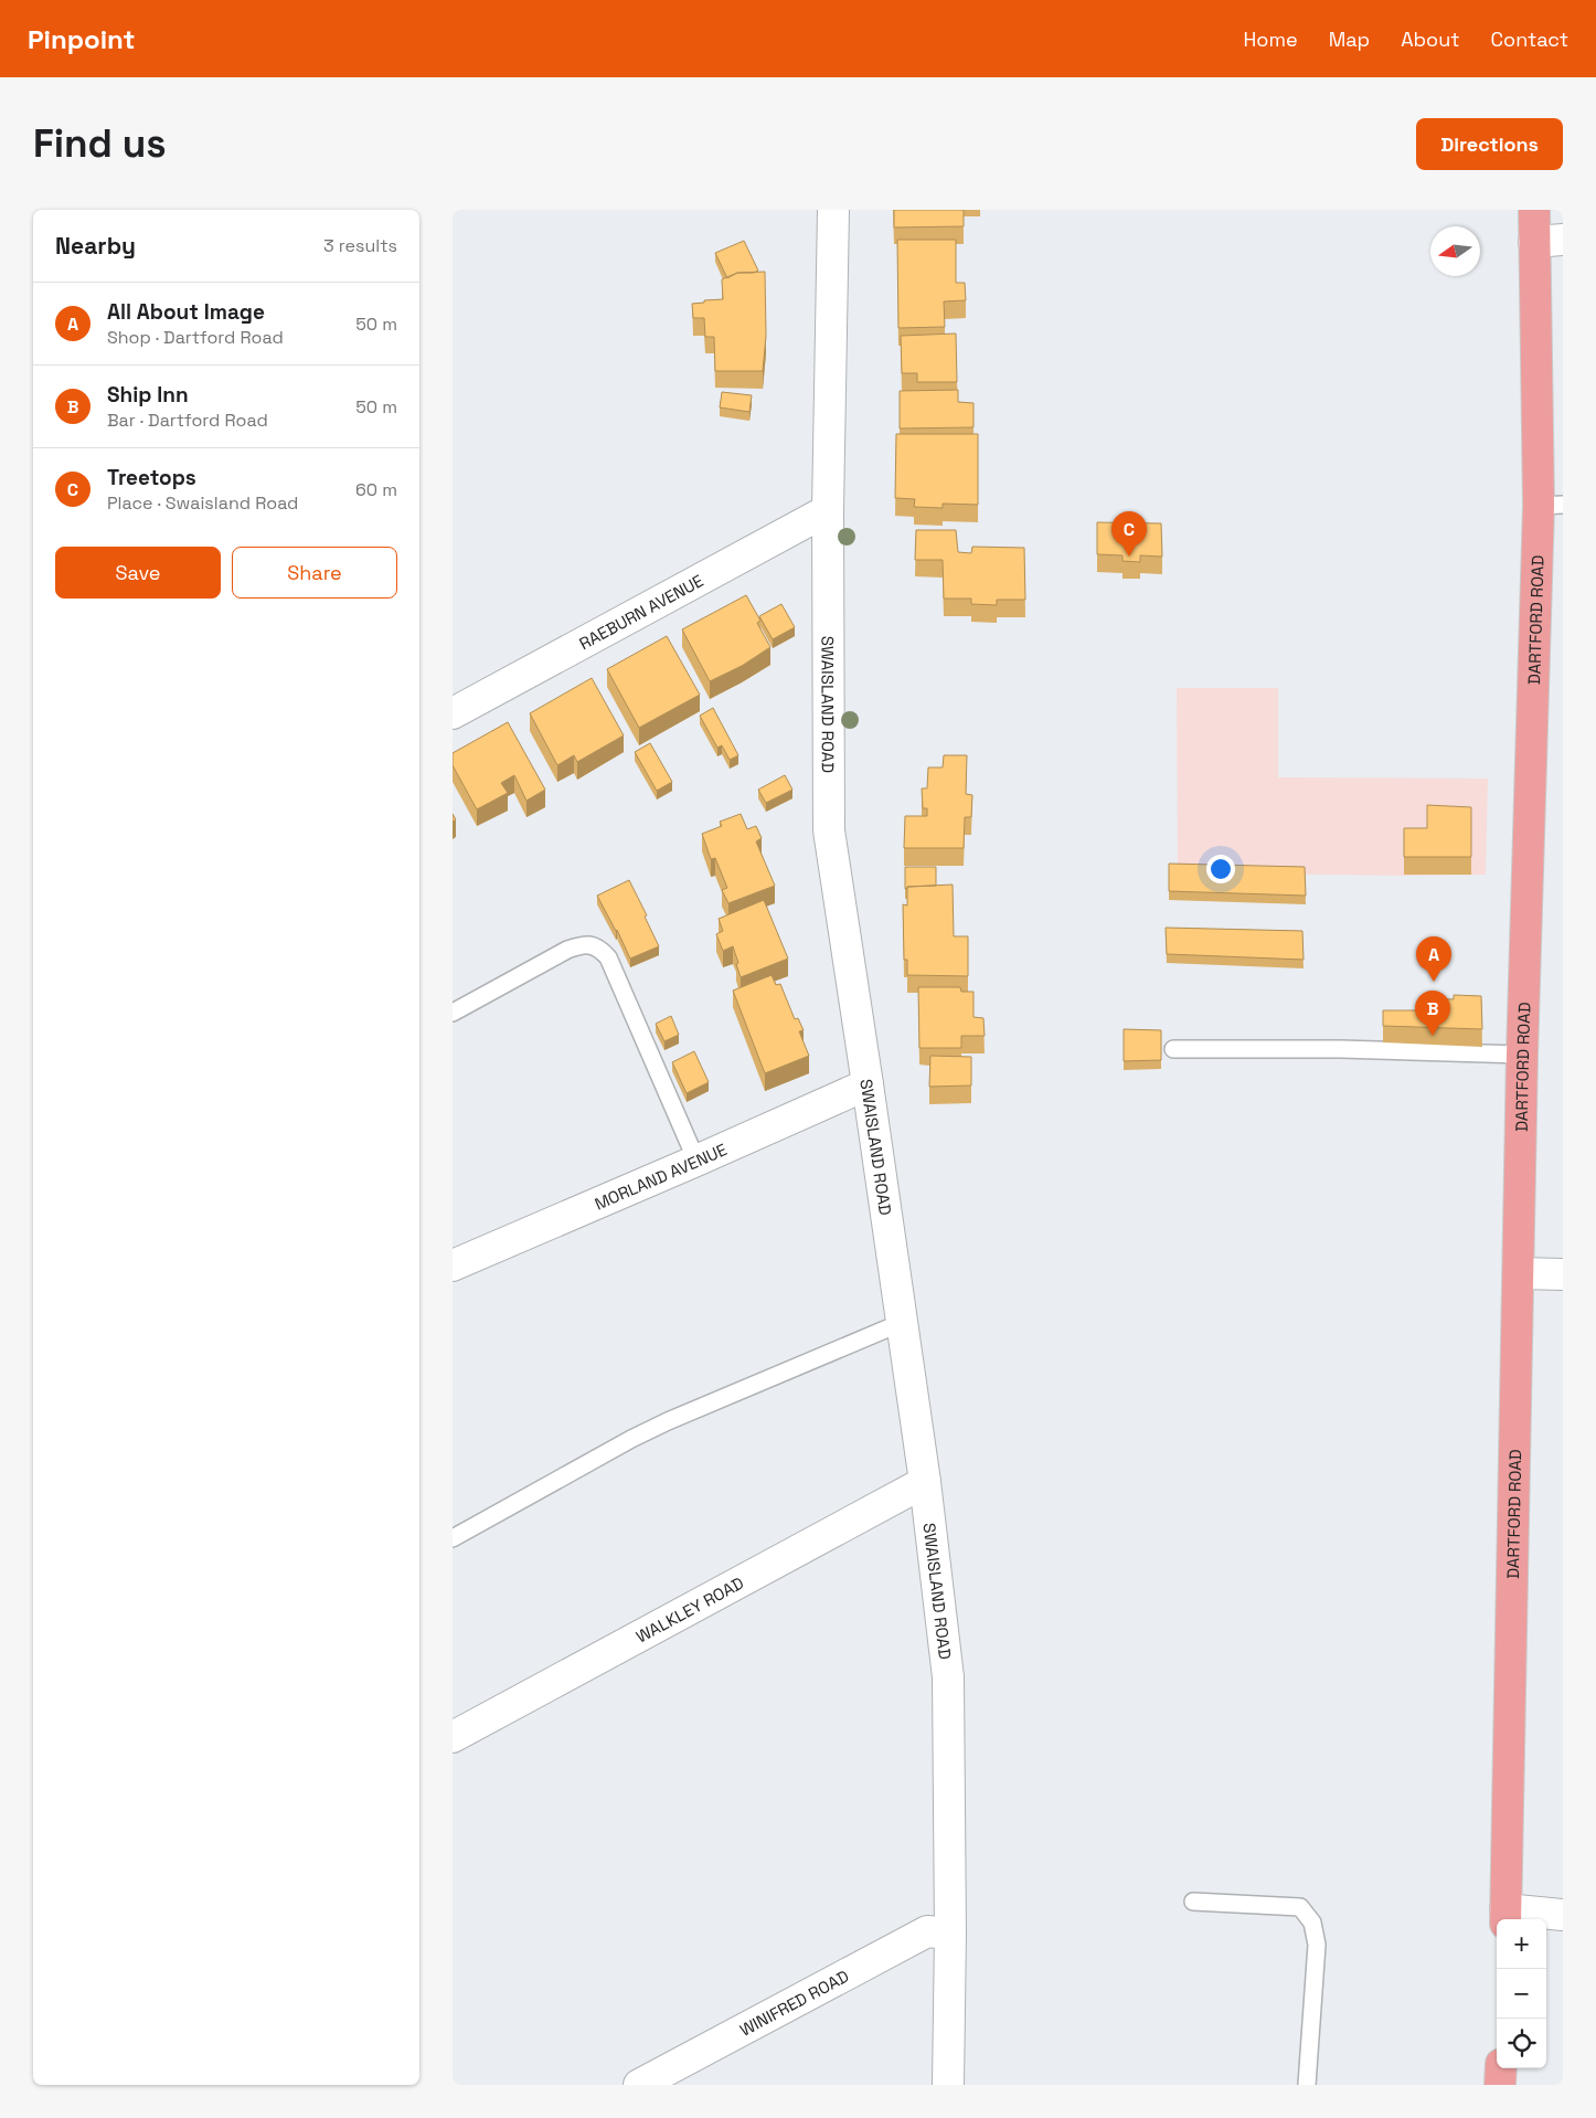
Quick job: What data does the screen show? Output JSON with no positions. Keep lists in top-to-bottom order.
{
  "streets": {
    "main road": ["DARTFORD ROAD"],
    "street": [
      "RAEBURN AVENUE",
      "SWAISLAND ROAD",
      "MORLAND AVENUE",
      "WALKLEY ROAD",
      "WINIFRED ROAD"
    ]
  },
  "crossings": [
    ["RAEBURN AVENUE", "SWAISLAND ROAD"],
    ["SWAISLAND ROAD", "MORLAND AVENUE"],
    ["SWAISLAND ROAD", "WALKLEY ROAD"],
    ["SWAISLAND ROAD", "WINIFRED ROAD"]
  ],
  "north": "left",
  "page": {
    "header": "Pinpoint",
    "nav": [
      "Home",
      "Map",
      "About",
      "Contact"
    ],
    "buttons": [
      "Directions",
      ["Save", "Share"]
    ],
    "title": "Find us",
    "heading": ["Nearby", "3 results"],
    "list": [
      {
        "mark": "A",
        "name": "All About Image",
        "note": "Shop · Dartford Road",
        "value": "50 m"
      },
      {
        "mark": "B",
        "name": "Ship Inn",
        "note": "Bar · Dartford Road",
        "value": "50 m"
      },
      {
        "mark": "C",
        "name": "Treetops",
        "note": "Place · Swaisland Road",
        "value": "60 m"
      }
    ],
    "pins": ["C", "A", "B"],
    "map_buttons": ["+", "−"]
  }
}
